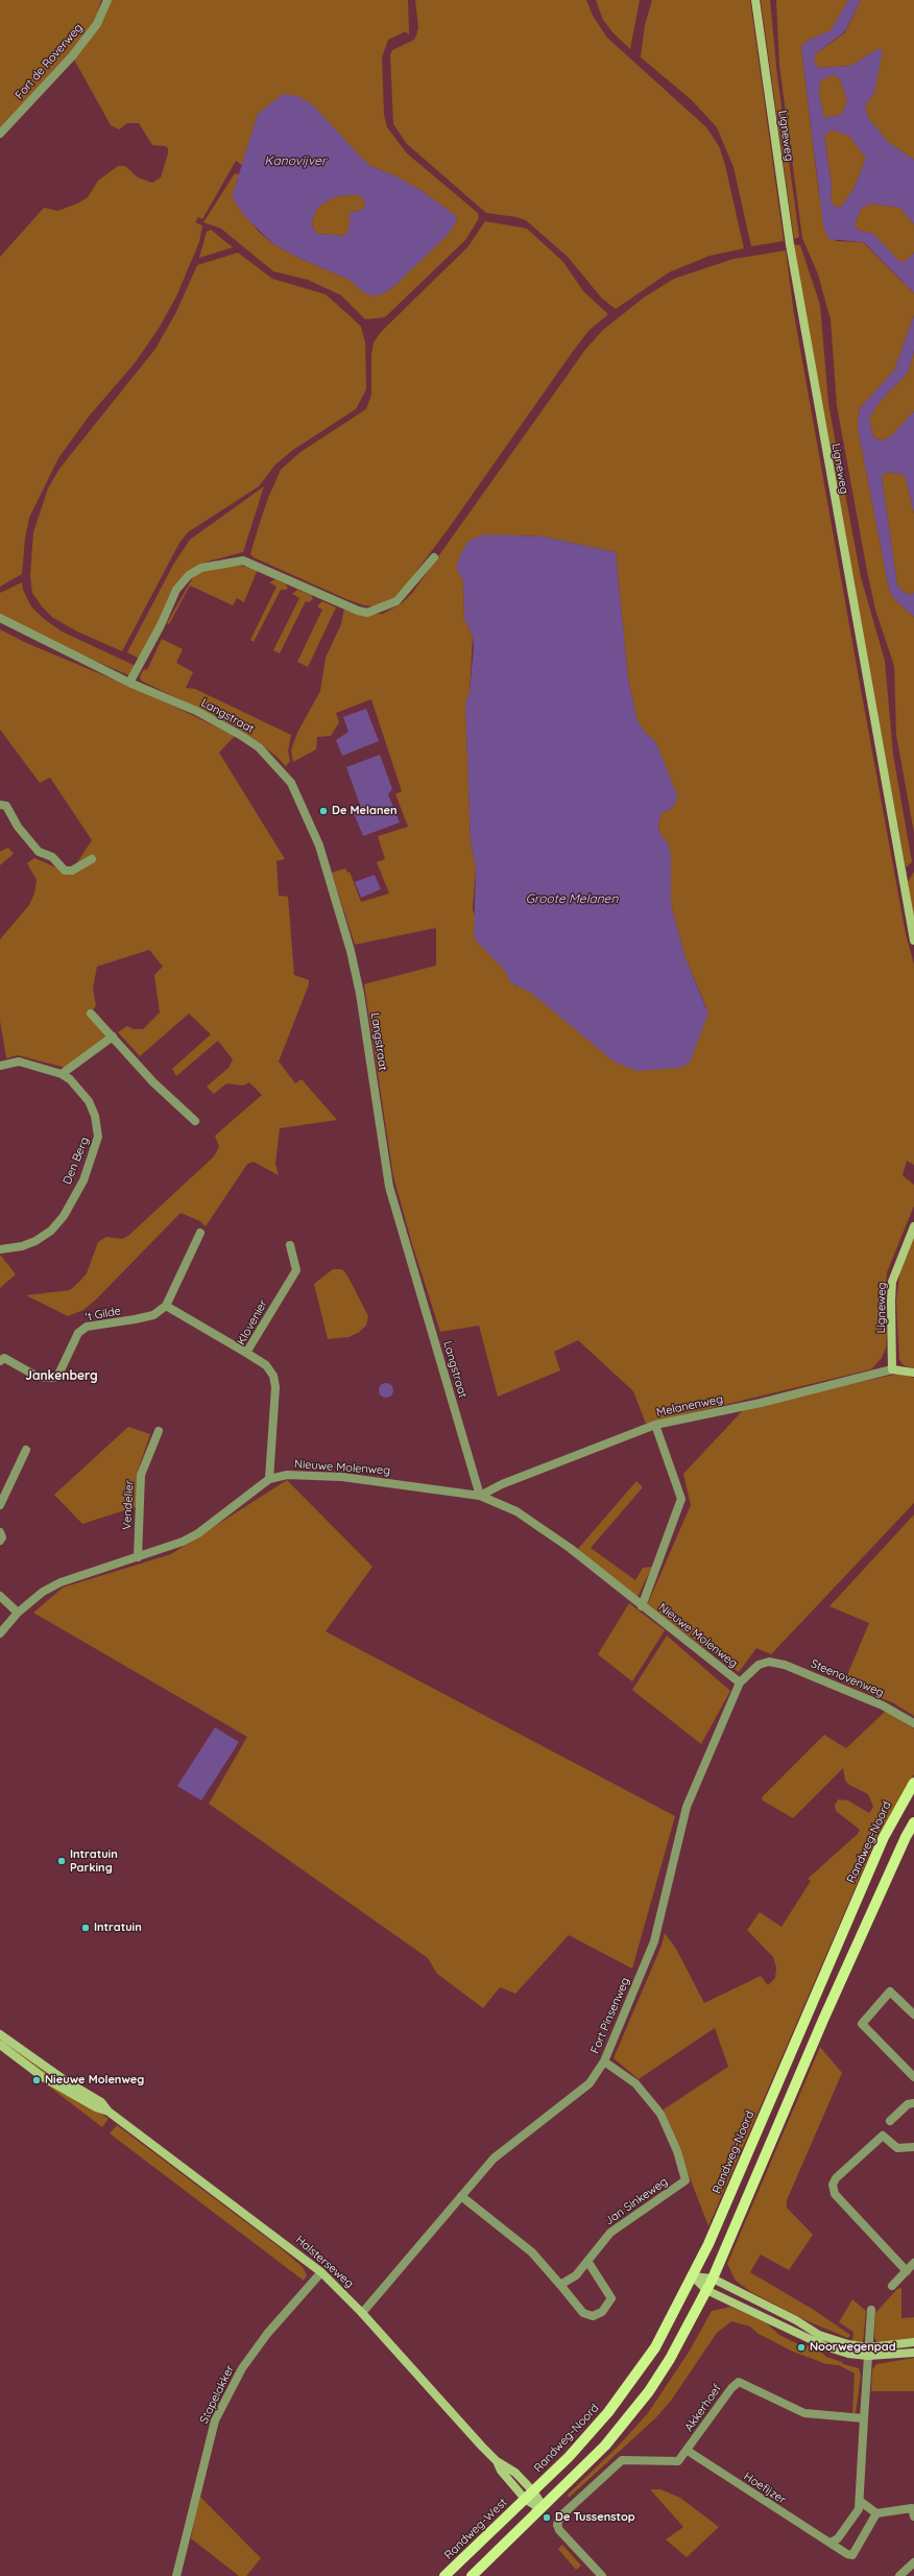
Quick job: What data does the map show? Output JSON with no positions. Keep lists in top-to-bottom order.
{
  "streets": {
    "main road": ["Randweg-Noord", "Randweg-West"],
    "street": [
      "Fort de Roverweg",
      "Ligneweg",
      "Langstraat",
      "Den Berg",
      "'t Gilde",
      "Klovenier",
      "Melanenweg",
      "Nieuwe Molenweg",
      "Vendelier",
      "Steenovenweg",
      "Fort Pinsenweg",
      "Jan Sinkeweg",
      "Halsterseweg",
      "Stapelakker",
      "Akkerhoef",
      "Hoefijzer"
    ]
  },
  "crossings": [
    ["Ligneweg", "Melanenweg"],
    ["Langstraat", "Melanenweg"],
    ["Langstraat", "Nieuwe Molenweg"],
    ["Klovenier", "Nieuwe Molenweg"],
    ["Melanenweg", "Nieuwe Molenweg"],
    ["Nieuwe Molenweg", "Vendelier"],
    ["Nieuwe Molenweg", "Fort Pinsenweg"],
    ["Steenovenweg", "Fort Pinsenweg"],
    ["Randweg-Noord", "Halsterseweg"],
    ["Randweg-Noord", "Randweg-West"],
    ["Fort Pinsenweg", "Jan Sinkeweg"],
    ["Fort Pinsenweg", "Halsterseweg"],
    ["Halsterseweg", "Stapelakker"],
    ["Halsterseweg", "Randweg-West"],
    ["Akkerhoef", "Hoefijzer"]
  ],
  "districts": ["Jankenberg"],
  "water": ["Kanovijver", "Groote Melanen"],
  "places": [
    "De Melanen",
    "Intratuin Parking",
    "Intratuin",
    "Nieuwe Molenweg",
    "Noorwegenpad",
    "De Tussenstop"
  ]
}
